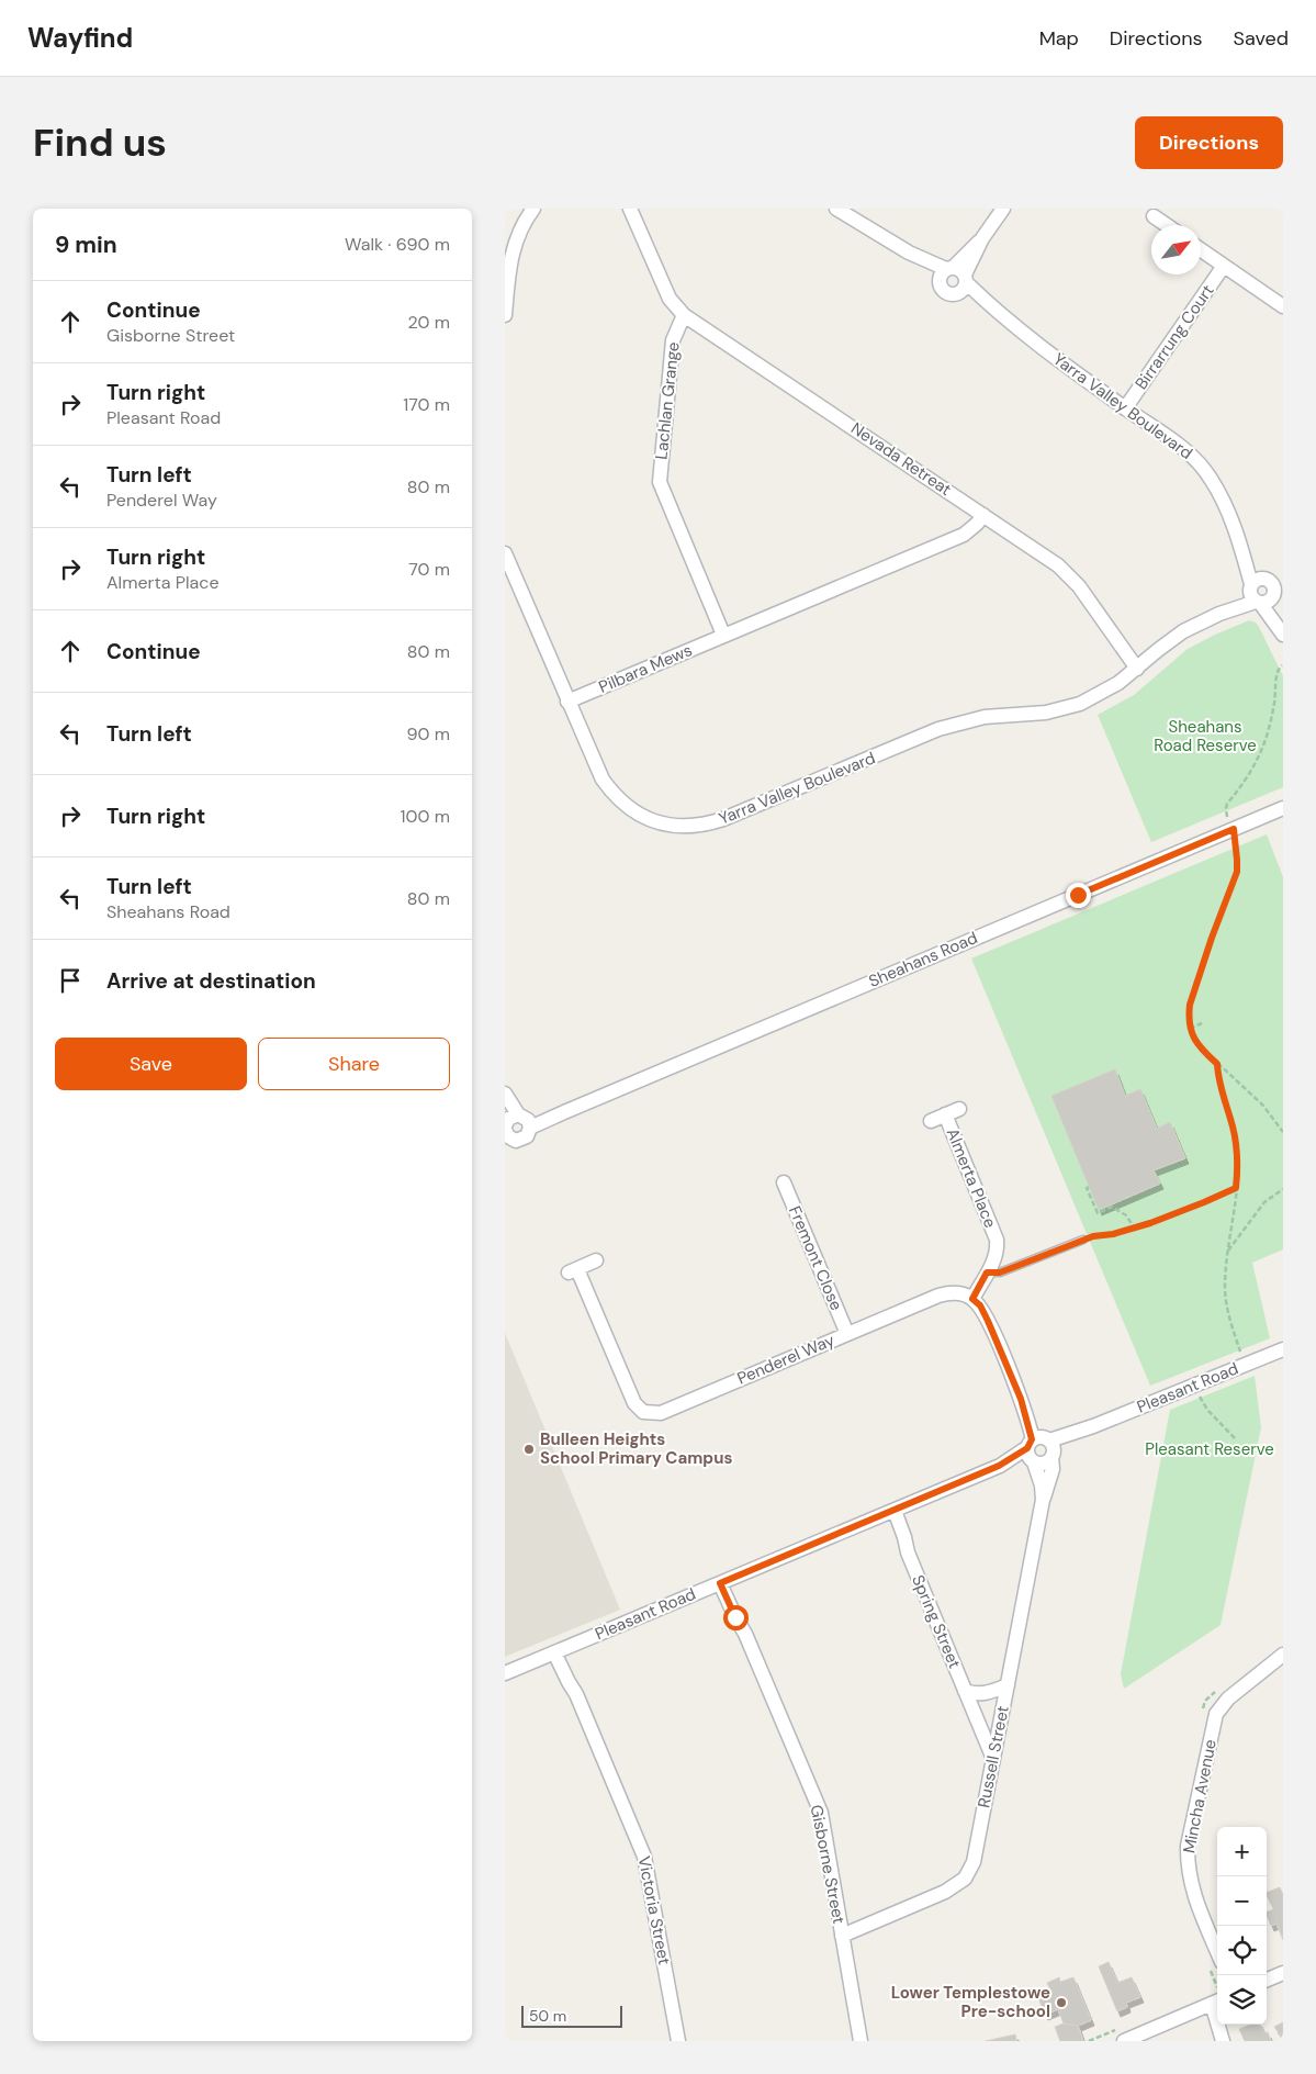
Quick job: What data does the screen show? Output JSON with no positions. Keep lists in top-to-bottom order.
{
  "streets": {
    "street": [
      "Birrarrung Court",
      "Lachlan Grange",
      "Yarra Valley Boulevard",
      "Nevada Retreat",
      "Pilbara Mews",
      "Sheahans Road",
      "Almerta Place",
      "Fremont Close",
      "Penderel Way",
      "Pleasant Road",
      "Spring Street",
      "Russell Street",
      "Mincha Avenue",
      "Gisborne Street",
      "Victoria Street"
    ]
  },
  "crossings": [
    ["Birrarrung Court", "Yarra Valley Boulevard"],
    ["Lachlan Grange", "Nevada Retreat"],
    ["Lachlan Grange", "Pilbara Mews"],
    ["Yarra Valley Boulevard", "Nevada Retreat"],
    ["Yarra Valley Boulevard", "Pilbara Mews"],
    ["Nevada Retreat", "Pilbara Mews"],
    ["Almerta Place", "Penderel Way"],
    ["Fremont Close", "Penderel Way"],
    ["Pleasant Road", "Spring Street"],
    ["Pleasant Road", "Russell Street"],
    ["Pleasant Road", "Gisborne Street"],
    ["Pleasant Road", "Victoria Street"],
    ["Spring Street", "Russell Street"],
    ["Russell Street", "Gisborne Street"]
  ],
  "parks": ["Sheahans Road Reserve", "Pleasant Reserve"],
  "places": ["Bulleen Heights School Primary Campus", "Lower Templestowe Pre-school"],
  "scale_bar": "50 m",
  "north": "top right",
  "page": {
    "header": "Wayfind",
    "nav": ["Map", "Directions", "Saved"],
    "buttons": [
      "Directions",
      ["Save", "Share"]
    ],
    "title": "Find us",
    "heading": ["9 min", "Walk · 690 m"],
    "list": [
      ["Continue", "Gisborne Street", "20 m"],
      ["Turn right", "Pleasant Road", "170 m"],
      ["Turn left", "Penderel Way", "80 m"],
      ["Turn right", "Almerta Place", "70 m"],
      ["Continue", "80 m"],
      ["Turn left", "90 m"],
      ["Turn right", "100 m"],
      ["Turn left", "Sheahans Road", "80 m"],
      "Arrive at destination"
    ],
    "map_buttons": ["+", "−"],
    "scale": "50 m"
  }
}
